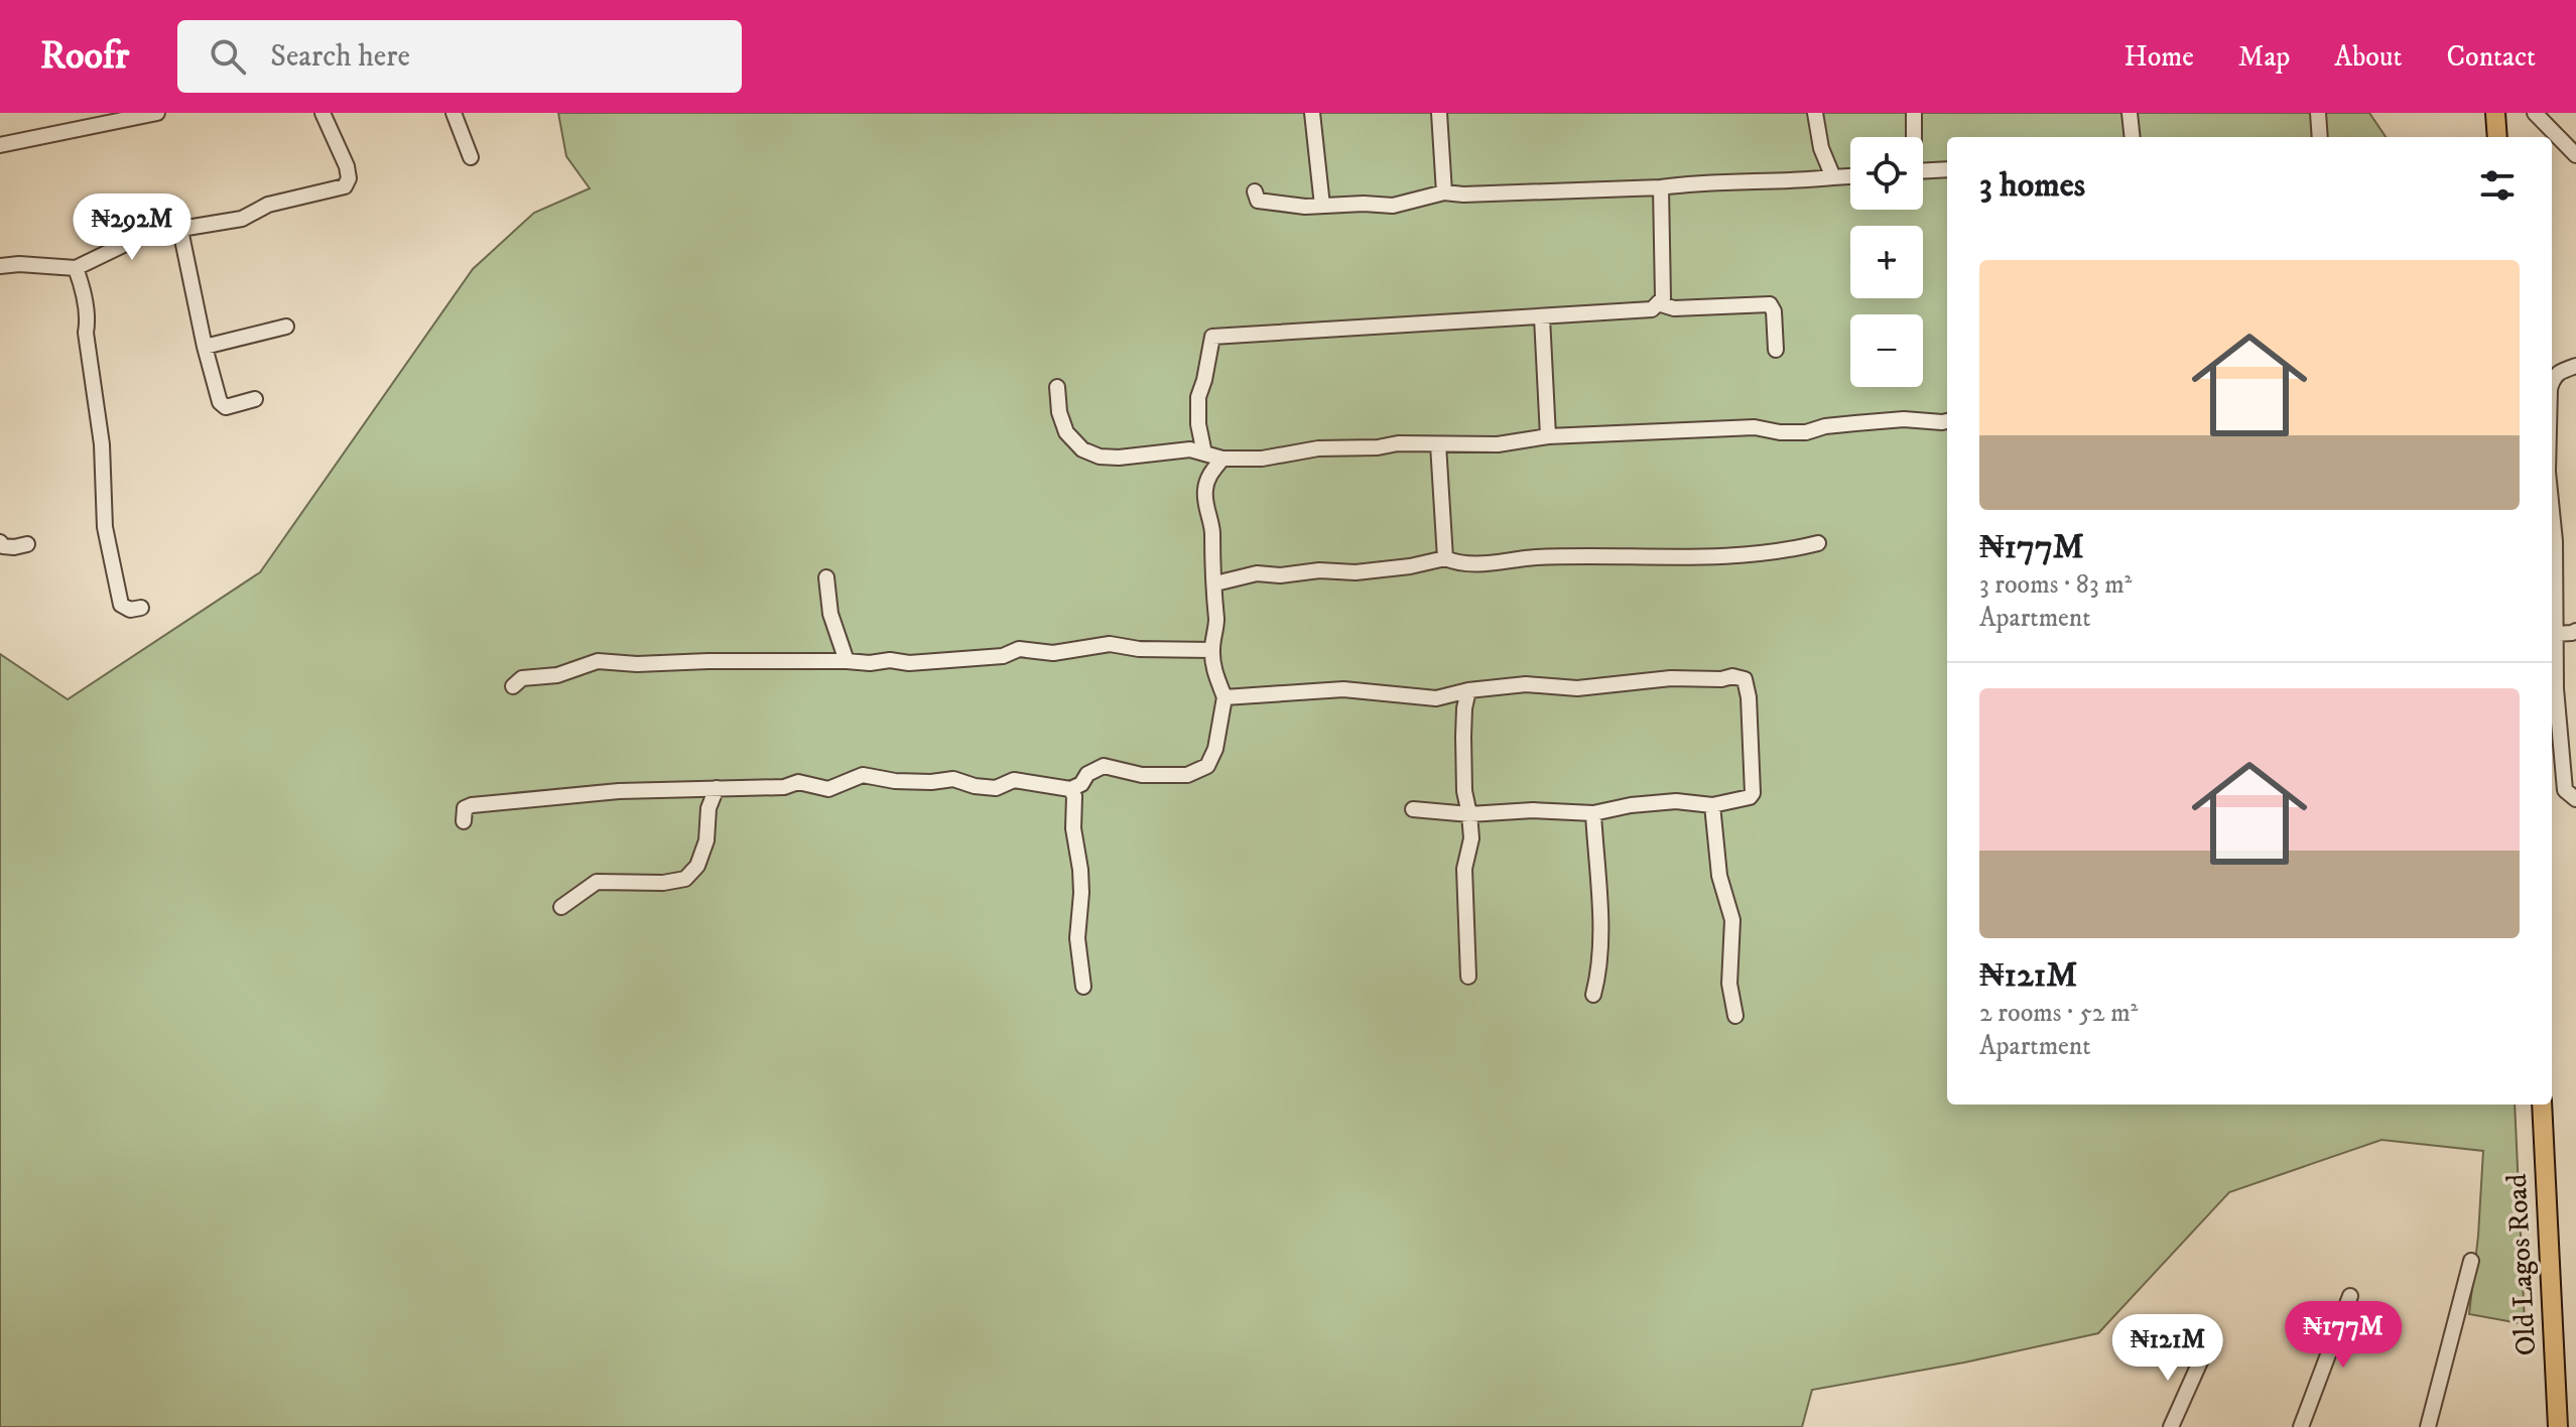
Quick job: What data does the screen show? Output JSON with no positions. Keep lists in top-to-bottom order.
{
  "streets": {
    "main road": ["Old Lagos Road"]
  },
  "page": {
    "header": "Roofr",
    "search": "Search here",
    "nav": [
      "Home",
      "Map",
      "About",
      "Contact"
    ],
    "map_buttons": ["+", "−"],
    "heading": "3 homes",
    "price": ["₦292M", "₦177M", "₦121M"],
    "list": [
      {
        "name": "₦177M",
        "note": "3 rooms · 83 m² · Apartment"
      },
      {
        "name": "₦121M",
        "note": "2 rooms · 52 m² · Apartment"
      }
    ]
  }
}
